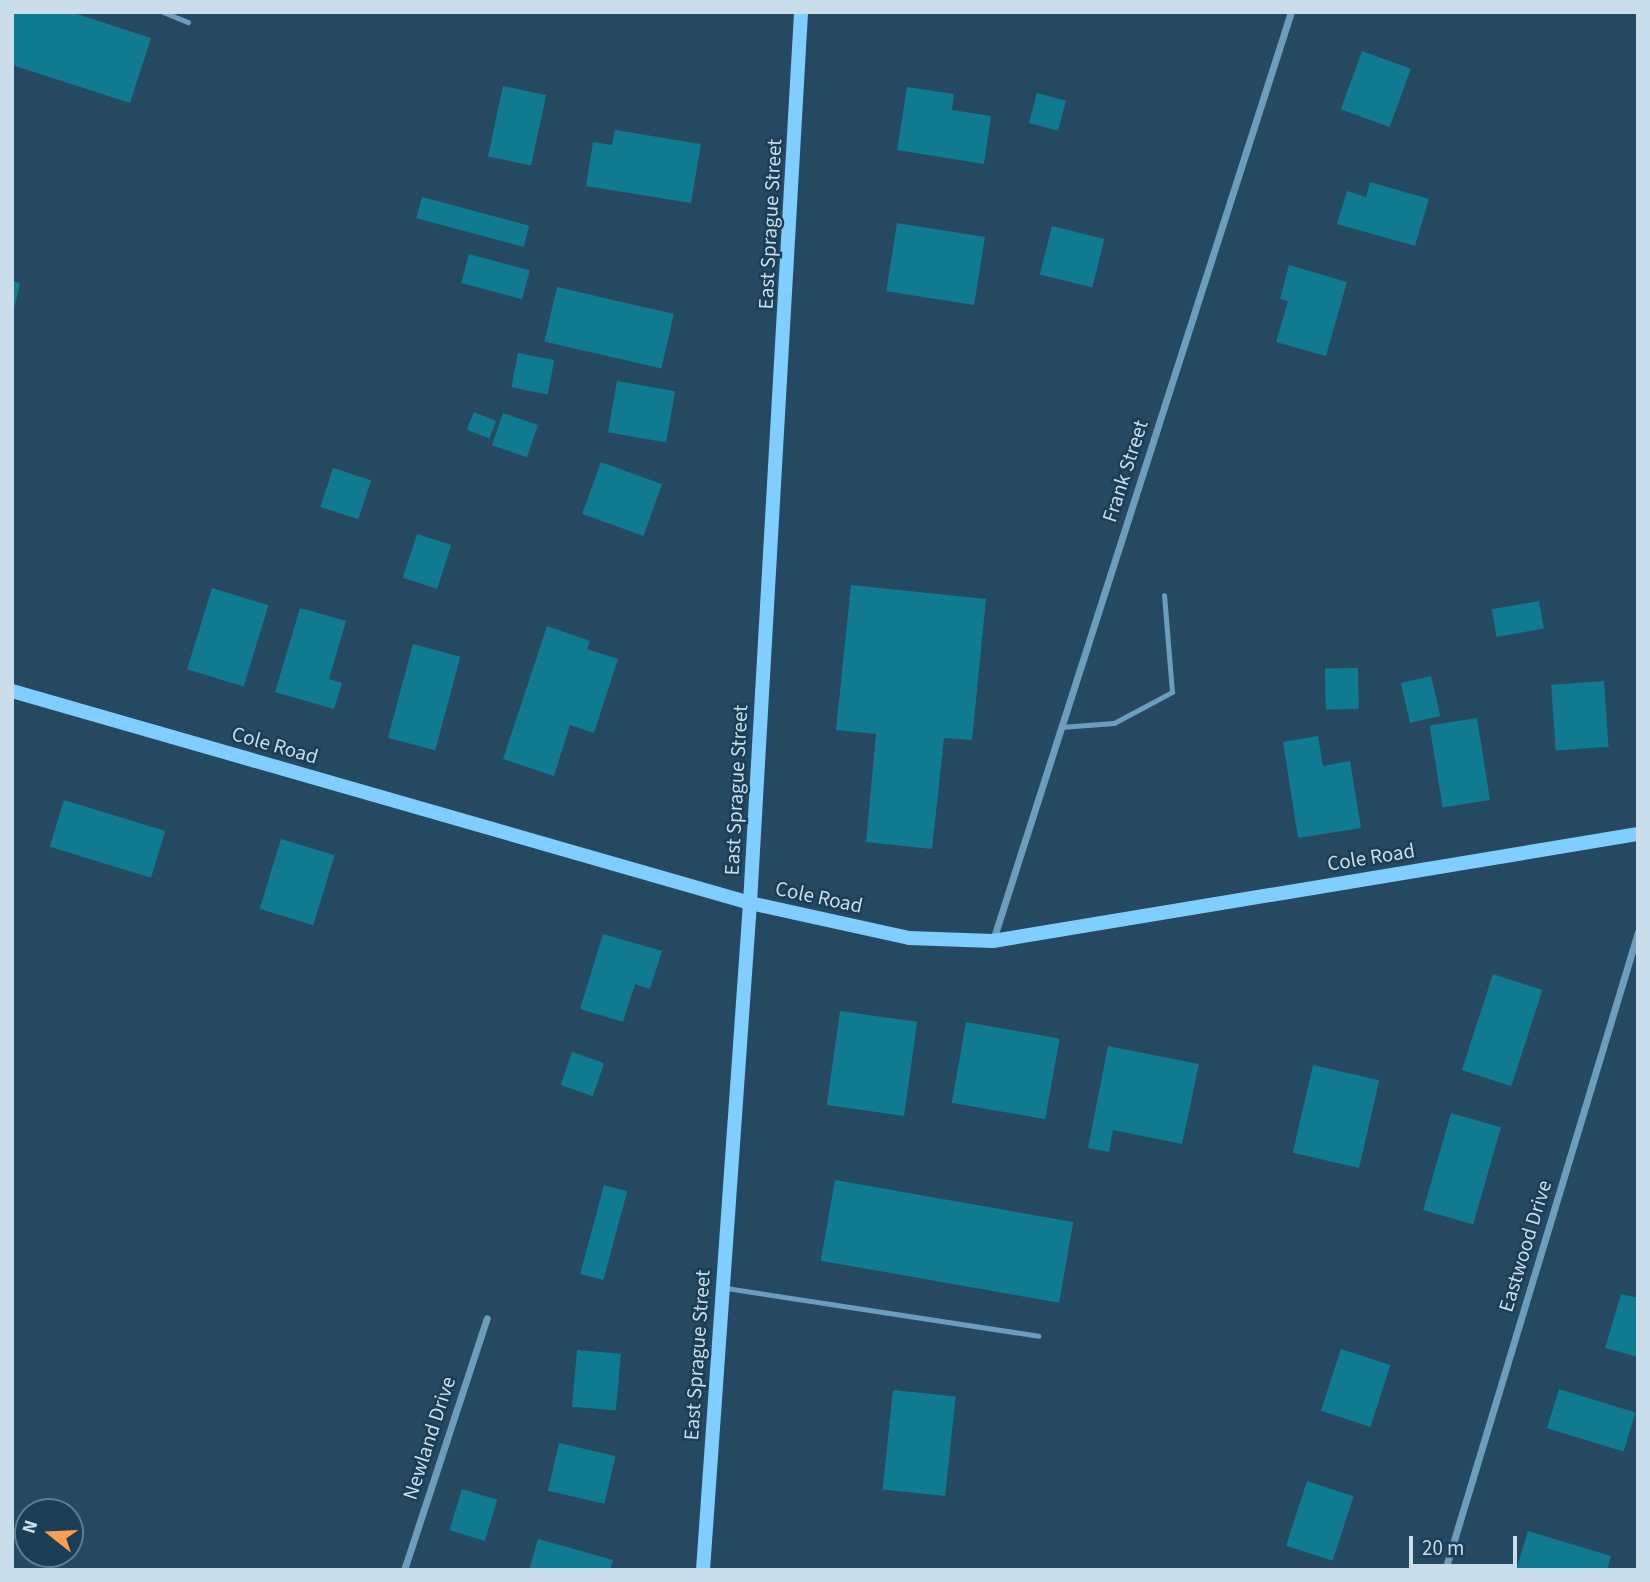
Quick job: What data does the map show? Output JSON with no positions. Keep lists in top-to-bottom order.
{
  "streets": {
    "street": [
      "East Sprague Street",
      "Frank Street",
      "Cole Road",
      "Eastwood Drive",
      "Newland Drive"
    ]
  },
  "crossings": [
    ["East Sprague Street", "Cole Road"],
    ["Frank Street", "Cole Road"]
  ],
  "scale_bar": "20 m",
  "north": "left"
}
